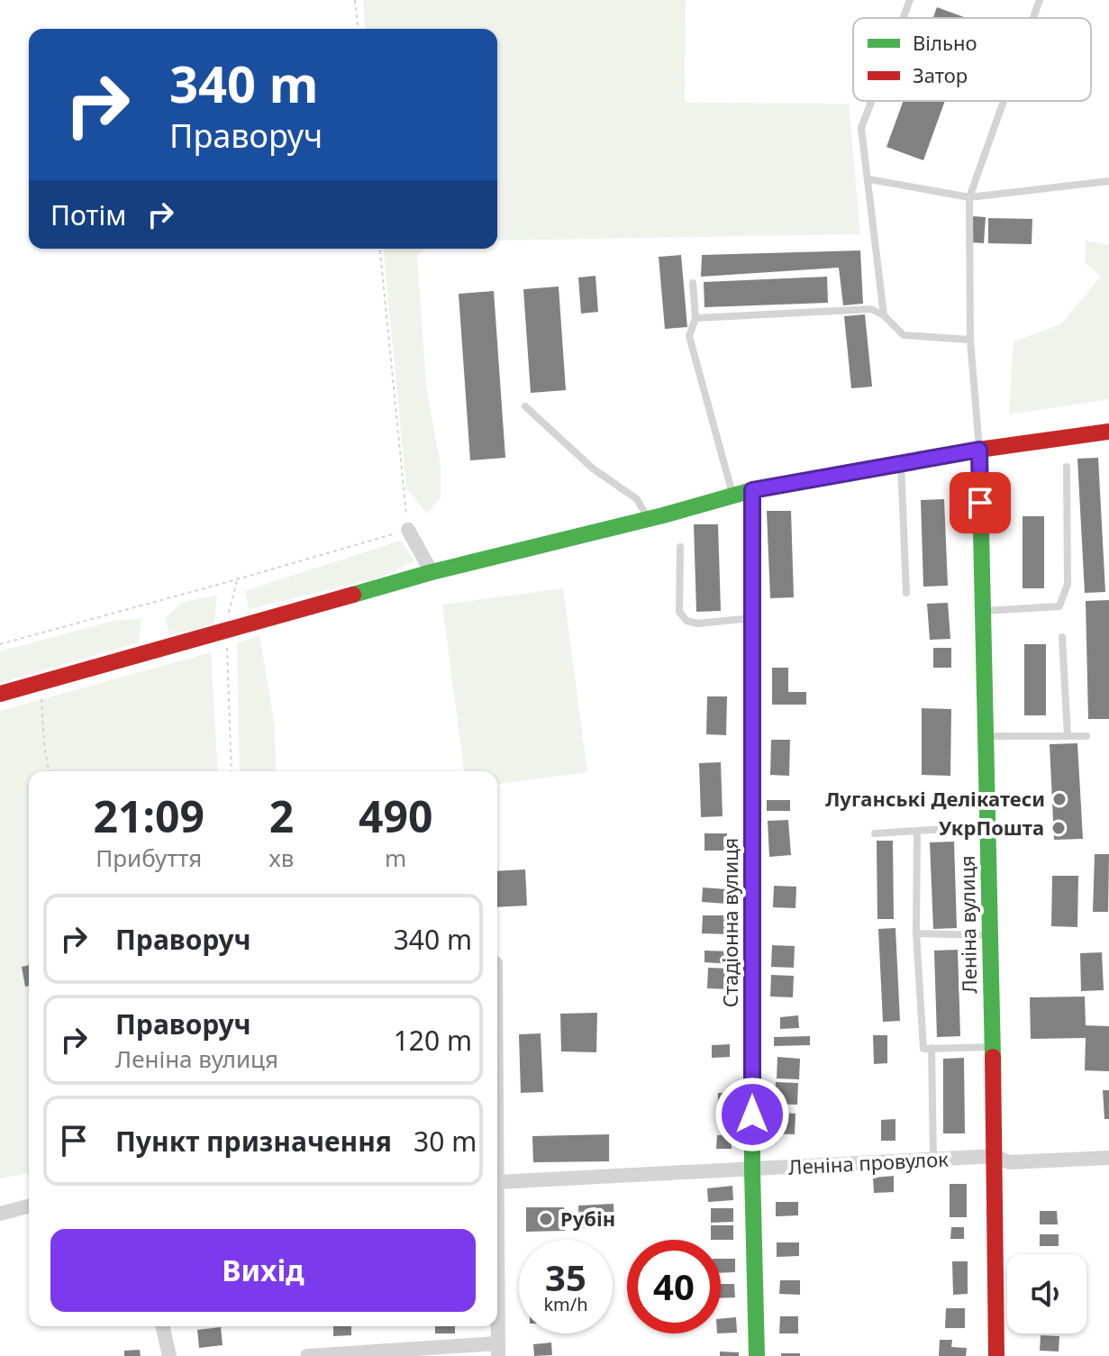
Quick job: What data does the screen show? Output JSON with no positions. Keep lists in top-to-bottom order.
{
  "streets": {
    "street": ["Стадіонна вулиця", "Леніна вулиця", "Леніна провулок"]
  },
  "crossings": [
    ["Стадіонна вулиця", "Леніна провулок"],
    ["Леніна вулиця", "Леніна провулок"]
  ],
  "places": ["Луганські Делікатеси", "УкрПошта", "Рубін"],
  "legend": ["Вільно", "Затор"],
  "page": {
    "turn": ["340 m", "Праворуч"],
    "then": "Потім",
    "eta": [
      "21:09",
      "Прибуття",
      "2",
      "хв",
      "490",
      "m"
    ],
    "list": [
      {
        "name": "Праворуч",
        "value": "340 m"
      },
      {
        "name": "Праворуч",
        "note": "Леніна вулиця",
        "value": "120 m"
      },
      {
        "name": "Пункт призначення",
        "value": "30 m"
      }
    ],
    "buttons": "Вихід",
    "speed": "35 km/h",
    "limit": "40"
  }
}
